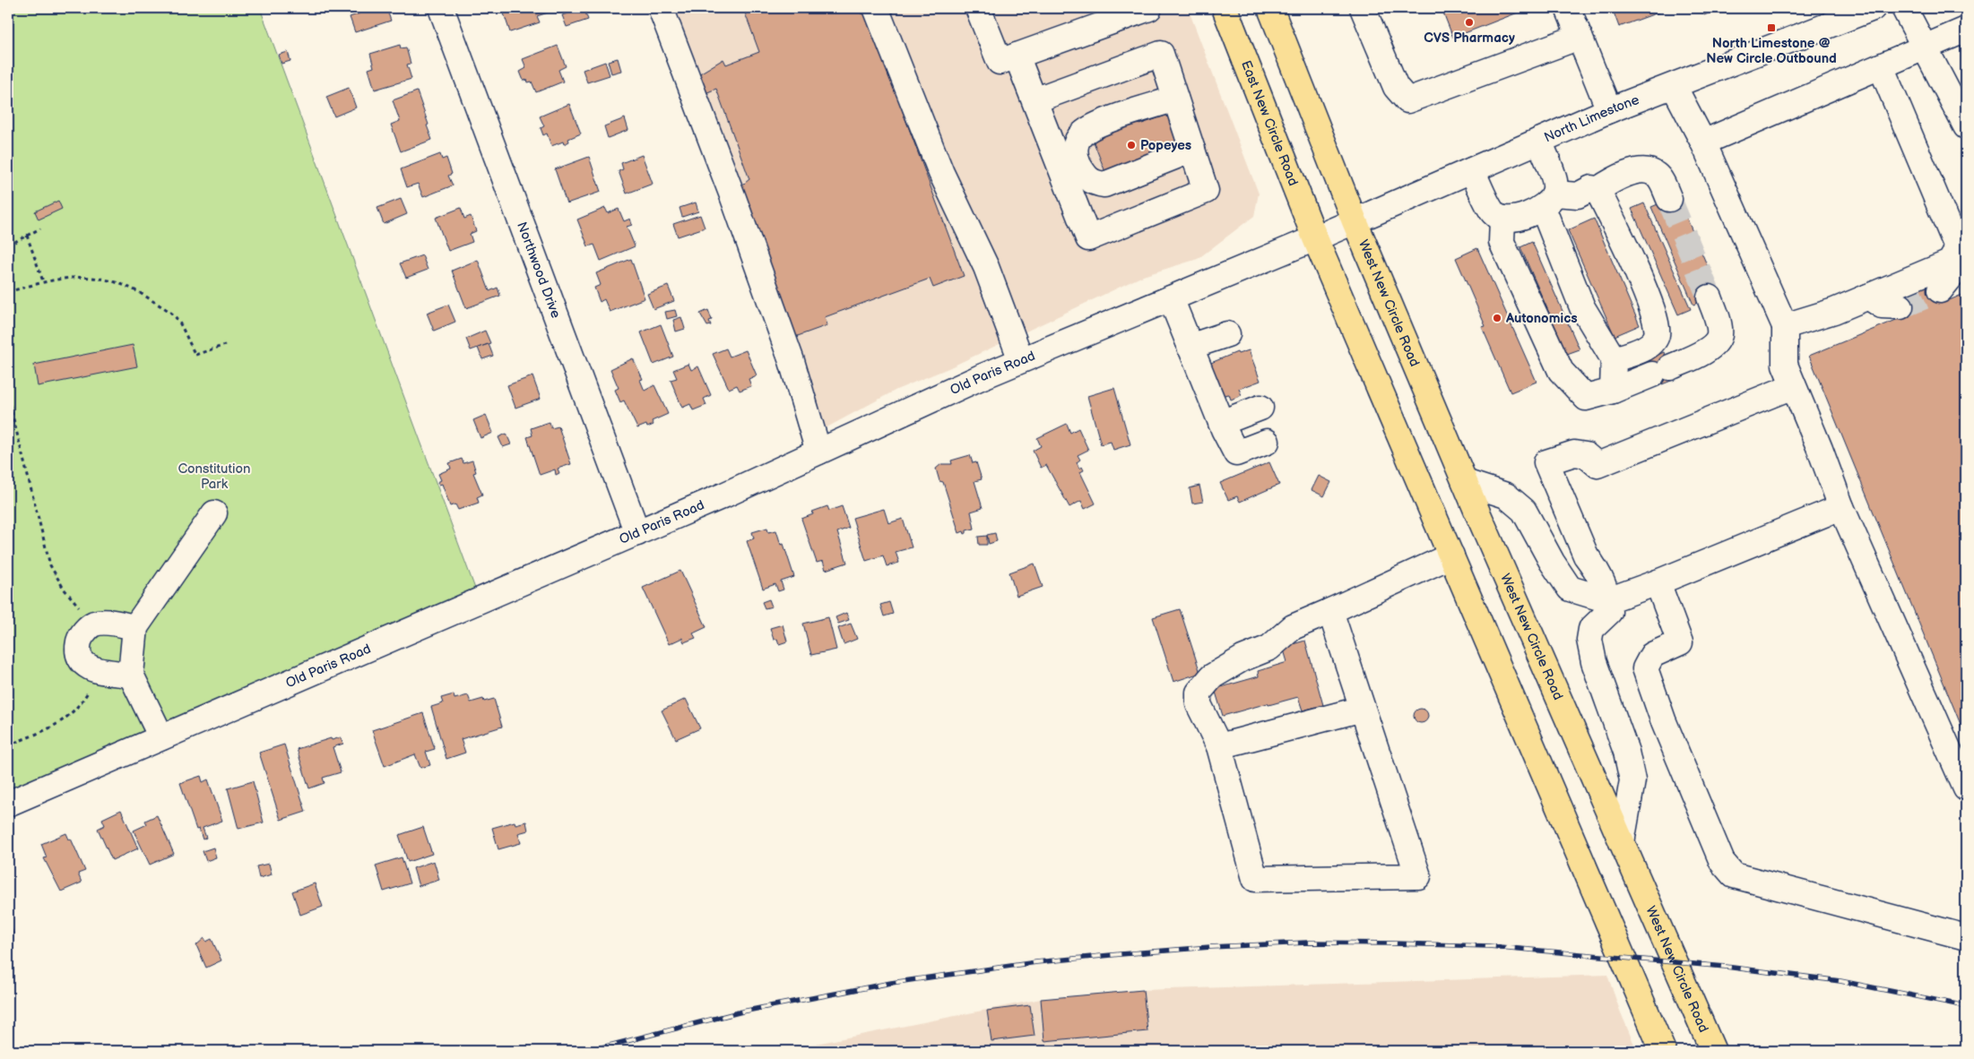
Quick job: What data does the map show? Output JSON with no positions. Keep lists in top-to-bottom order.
{
  "streets": {
    "highway": ["East New Circle Road", "West New Circle Road"],
    "street": ["North Limestone", "Northwood Drive", "Old Paris Road"]
  },
  "crossings": [
    ["North Limestone", "East New Circle Road"],
    ["North Limestone", "West New Circle Road"],
    ["North Limestone", "Old Paris Road"],
    ["East New Circle Road", "Old Paris Road"],
    ["Northwood Drive", "Old Paris Road"]
  ],
  "parks": ["Constitution Park"],
  "places": {
    "other": ["CVS Pharmacy", "Popeyes", "Autonomics"],
    "transit": ["North Limestone @ New Circle Outbound"]
  }
}
